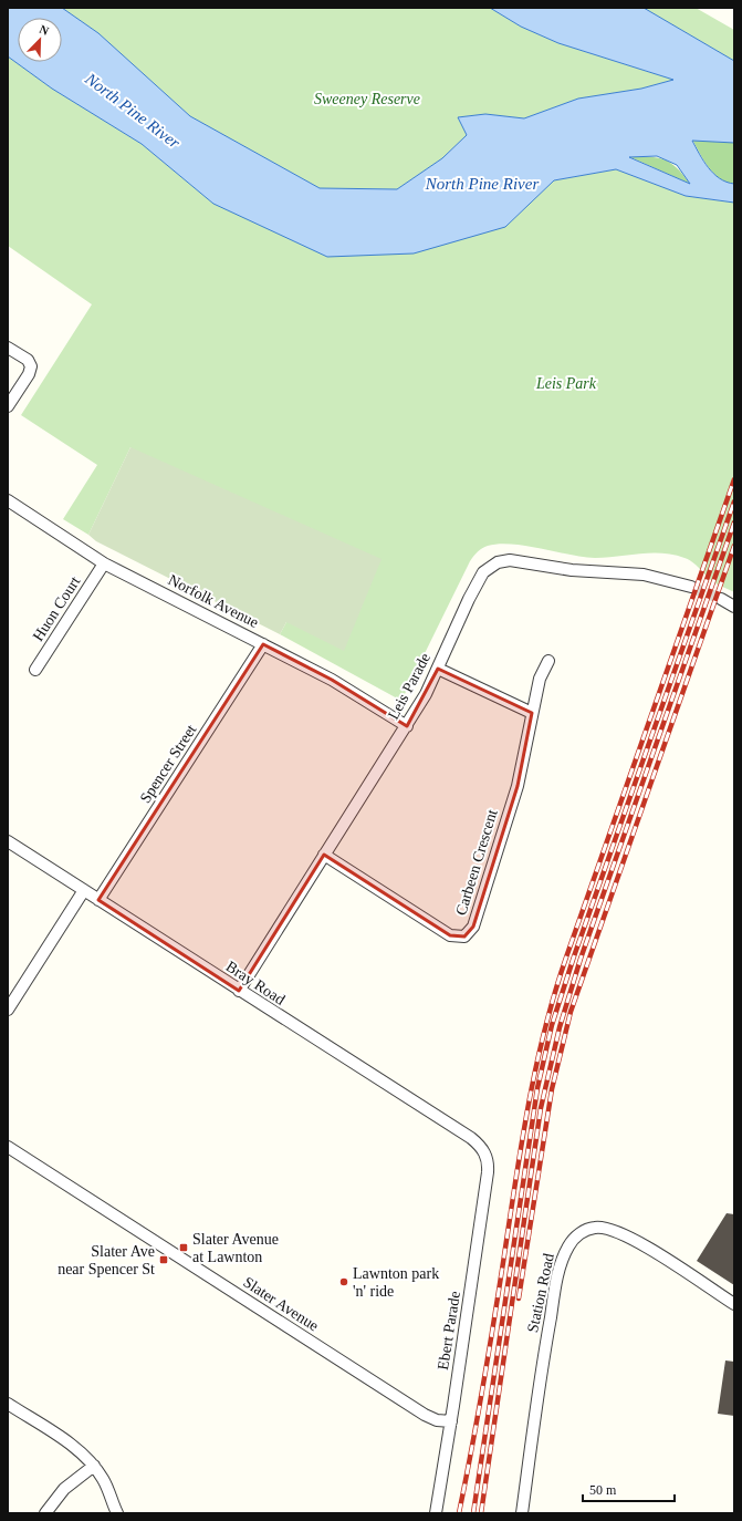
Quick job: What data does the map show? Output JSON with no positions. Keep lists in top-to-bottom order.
{
  "streets": {
    "street": [
      "Norfolk Avenue",
      "Huon Court",
      "Leis Parade",
      "Spencer Street",
      "Carbeen Crescent",
      "Bray Road",
      "Station Road",
      "Slater Avenue",
      "Ebert Parade"
    ]
  },
  "crossings": [
    ["Norfolk Avenue", "Huon Court"],
    ["Norfolk Avenue", "Leis Parade"],
    ["Norfolk Avenue", "Spencer Street"],
    ["Leis Parade", "Carbeen Crescent"],
    ["Leis Parade", "Bray Road"],
    ["Spencer Street", "Bray Road"],
    ["Bray Road", "Ebert Parade"],
    ["Slater Avenue", "Ebert Parade"]
  ],
  "water": ["North Pine River"],
  "parks": ["Sweeney Reserve", "Leis Park"],
  "places": {
    "transit": ["Slater Avenue at Lawnton", "Slater Ave near Spencer St"],
    "other": ["Lawnton park 'n' ride"]
  },
  "scale_bar": "50 m",
  "north": "top right"
}
